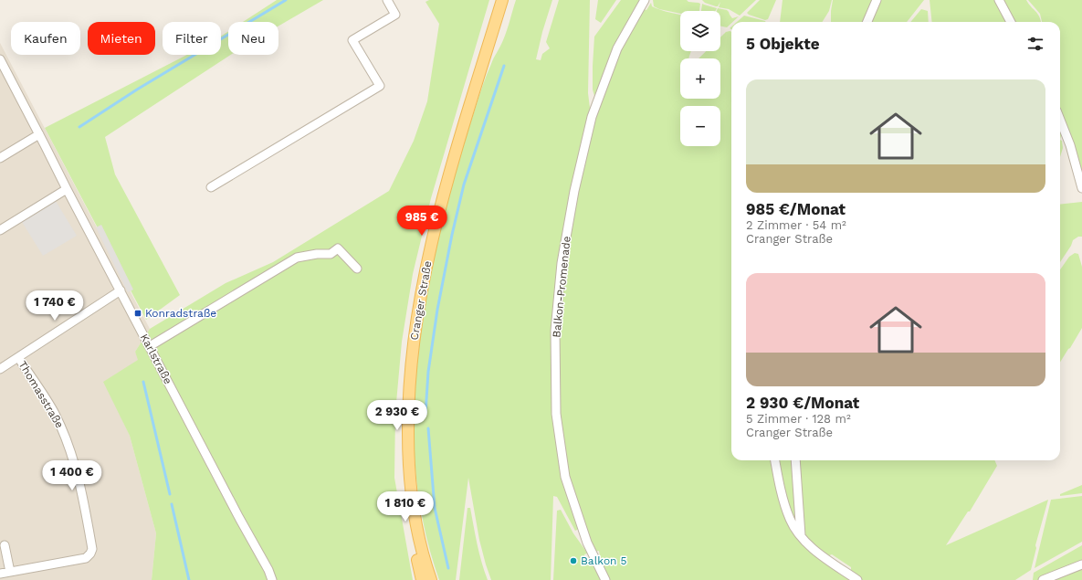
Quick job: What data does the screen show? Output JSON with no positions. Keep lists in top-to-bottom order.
{
  "streets": {
    "main road": ["Cranger Straße"],
    "street": ["Balkon-Promenade", "Karlstraße", "Thomasstraße"]
  },
  "places": {
    "transit": ["Konradstraße"],
    "other": ["Balkon 5"]
  },
  "page": {
    "map_buttons": ["+", "−"],
    "chip": [
      "Kaufen",
      "Mieten",
      "Filter",
      "Neu"
    ],
    "heading": "5 Objekte",
    "list": [
      {
        "name": "985 €/Monat",
        "note": "2 Zimmer · 54 m² · Cranger Straße"
      },
      {
        "name": "2 930 €/Monat",
        "note": "5 Zimmer · 128 m² · Cranger Straße"
      }
    ],
    "price": [
      "985 €",
      "1 740 €",
      "2 930 €",
      "1 400 €",
      "1 810 €"
    ]
  }
}
